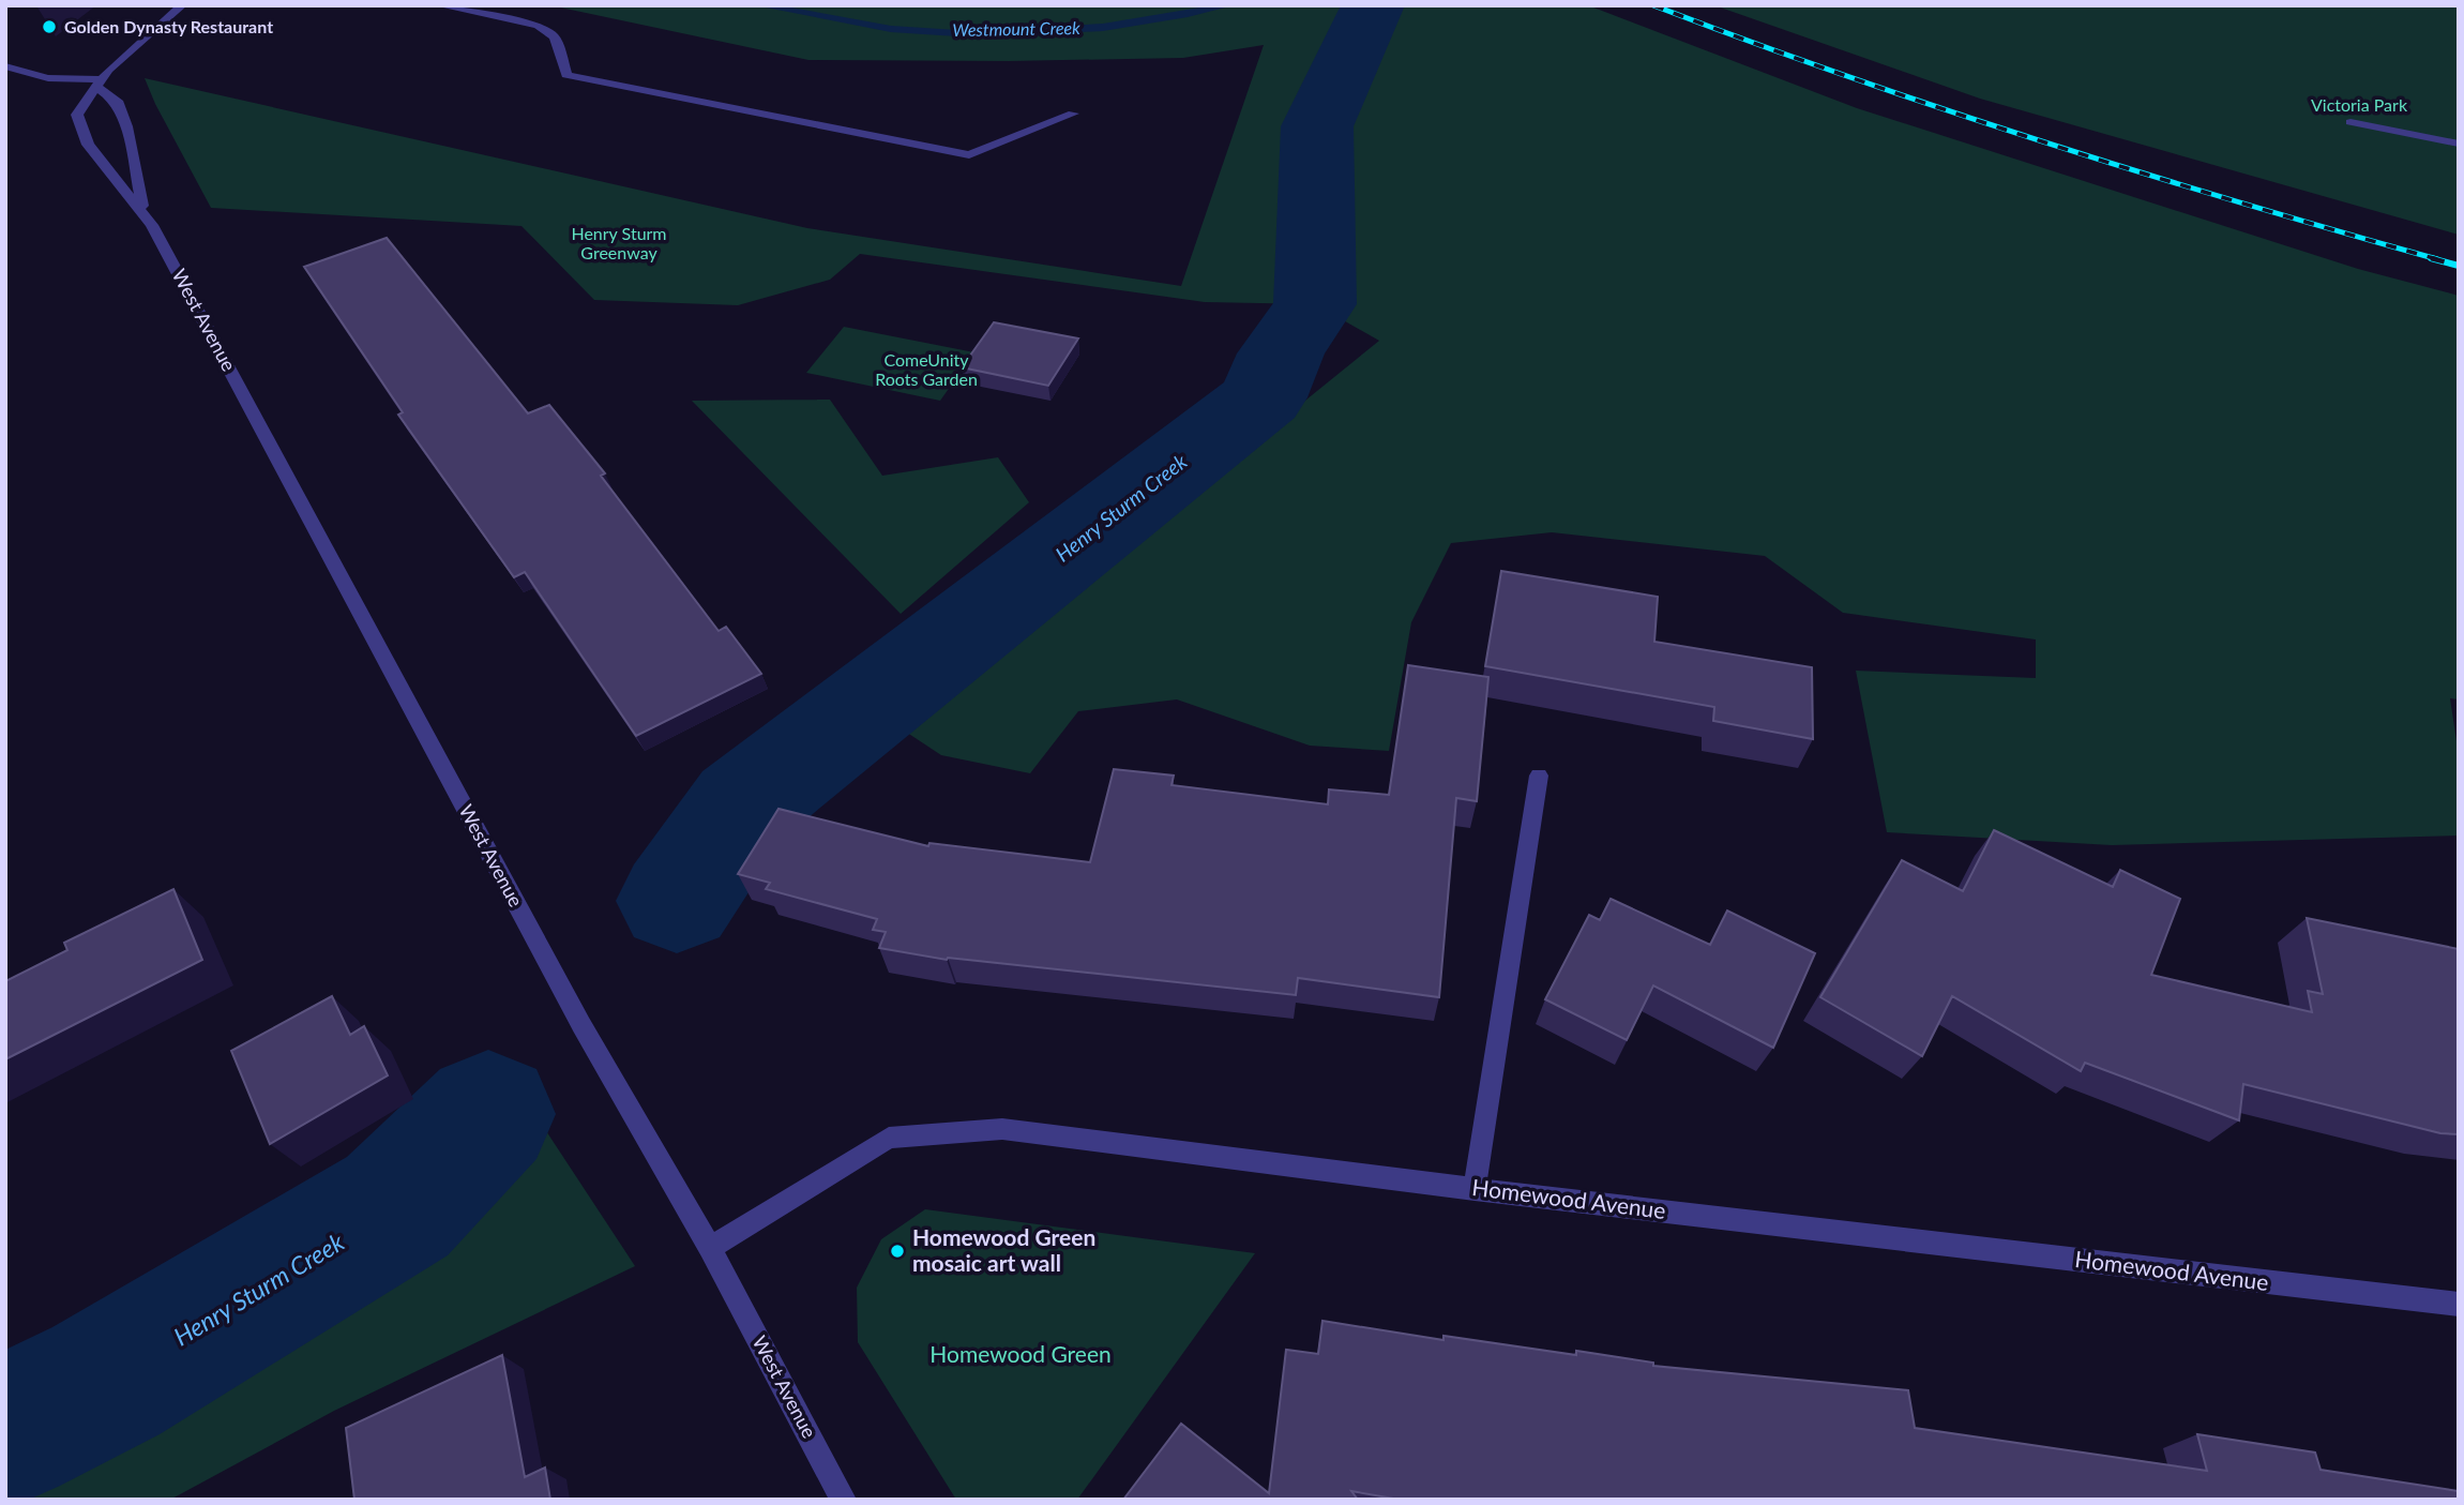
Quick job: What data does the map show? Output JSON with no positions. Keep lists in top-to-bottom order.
{
  "streets": {
    "street": ["West Avenue", "Homewood Avenue"]
  },
  "crossings": [
    ["West Avenue", "Homewood Avenue"]
  ],
  "water": ["Westmount Creek", "Henry Sturm Creek"],
  "parks": [
    "Victoria Park",
    "Henry Sturm Greenway",
    "ComeUnity Roots Garden",
    "Homewood Green"
  ],
  "places": ["Golden Dynasty Restaurant", "Homewood Green mosaic art wall"]
}
